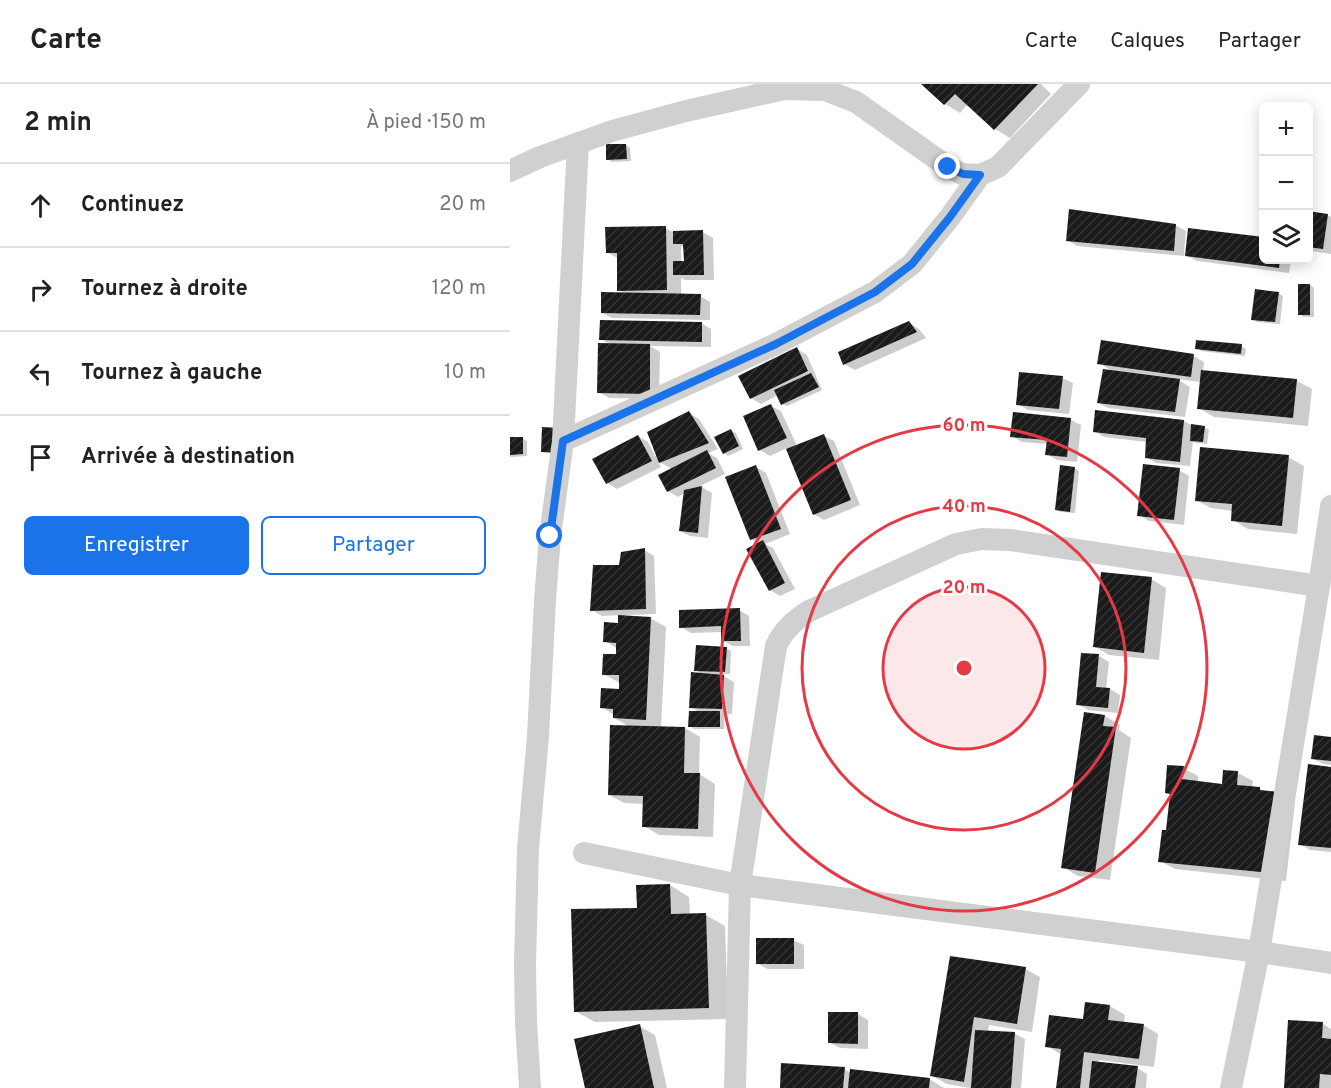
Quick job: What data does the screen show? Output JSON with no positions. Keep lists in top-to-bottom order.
{
  "page": {
    "header": "Carte",
    "nav": ["Carte", "Calques", "Partager"],
    "heading": ["2 min", "À pied · 150 m"],
    "map_buttons": ["+", "−"],
    "list": [
      ["Continuez", "20 m"],
      ["Tournez à droite", "120 m"],
      ["Tournez à gauche", "10 m"],
      "Arrivée à destination"
    ],
    "buttons": ["Enregistrer", "Partager"]
  },
  "rings": ["60 m", "40 m", "20 m"]
}
